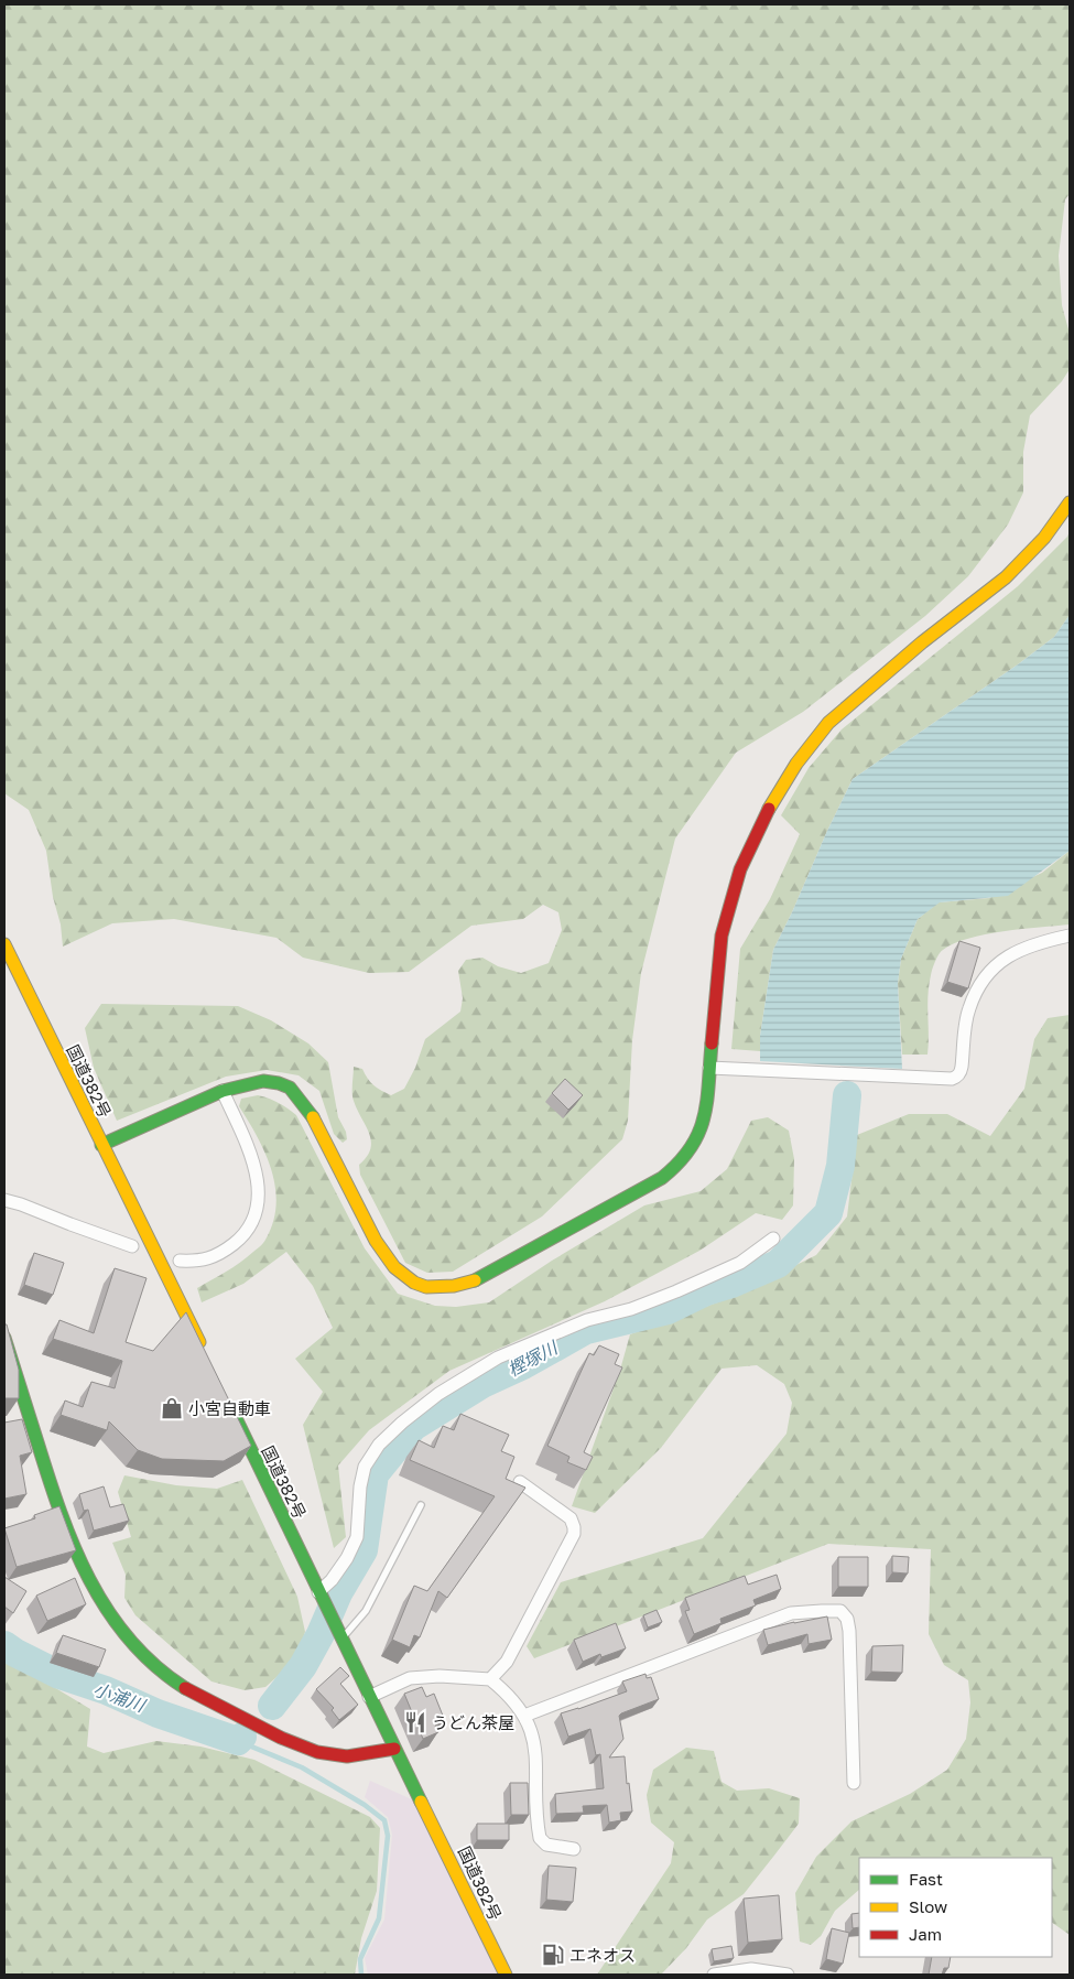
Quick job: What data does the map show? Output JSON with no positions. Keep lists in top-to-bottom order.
{
  "streets": {
    "main road": ["国道382号"]
  },
  "water": ["樫塚川", "小浦川"],
  "places": {
    "shop": ["小宮自動車"],
    "restaurant": ["うどん茶屋"],
    "fuel station": ["エネオス"]
  },
  "legend": ["Fast", "Slow", "Jam"]
}
